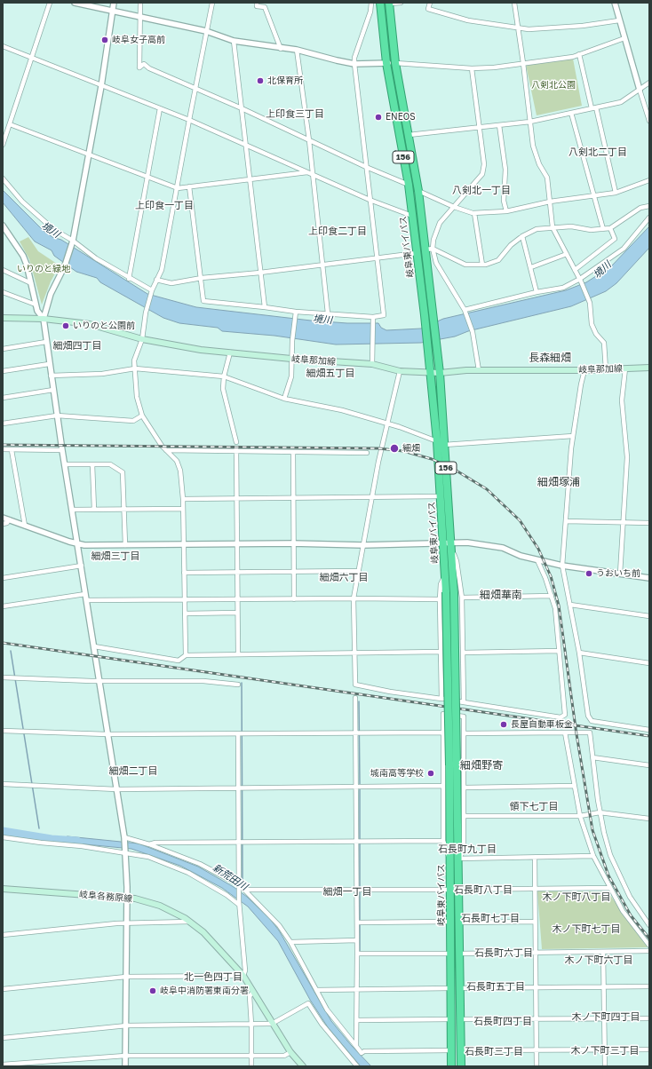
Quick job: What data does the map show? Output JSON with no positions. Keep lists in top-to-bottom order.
{
  "streets": {
    "highway": ["156", "岐阜東バイパス"],
    "main road": ["岐阜那加線", "岐阜各務原線"]
  },
  "crossings": [
    ["岐阜東バイパス", "岐阜那加線"]
  ],
  "districts": [
    "上印食三丁目",
    "八剣北二丁目",
    "八剣北一丁目",
    "上印食一丁目",
    "上印食二丁目",
    "細畑四丁目",
    "長森細畑",
    "細畑五丁目",
    "細畑塚浦",
    "細畑三丁目",
    "細畑六丁目",
    "細畑華南",
    "細畑野寄",
    "細畑二丁目",
    "領下七丁目",
    "石長町九丁目",
    "石長町八丁目",
    "細畑一丁目",
    "木ノ下町八丁目",
    "石長町七丁目",
    "木ノ下町七丁目",
    "石長町六丁目",
    "木ノ下町六丁目",
    "北一色四丁目",
    "石長町五丁目",
    "木ノ下町四丁目",
    "石長町四丁目",
    "木ノ下町三丁目",
    "石長町三丁目"
  ],
  "water": ["境川", "新荒田川"],
  "parks": ["八剣北公園", "いりのと緑地"],
  "places": [
    "岐阜女子高前",
    "北保育所",
    "ENEOS",
    "いりのと公園前",
    "細畑",
    "うおいち前",
    "長屋自動車板金",
    "城南高等学校",
    "岐阜中消防署東南分署"
  ]
}
